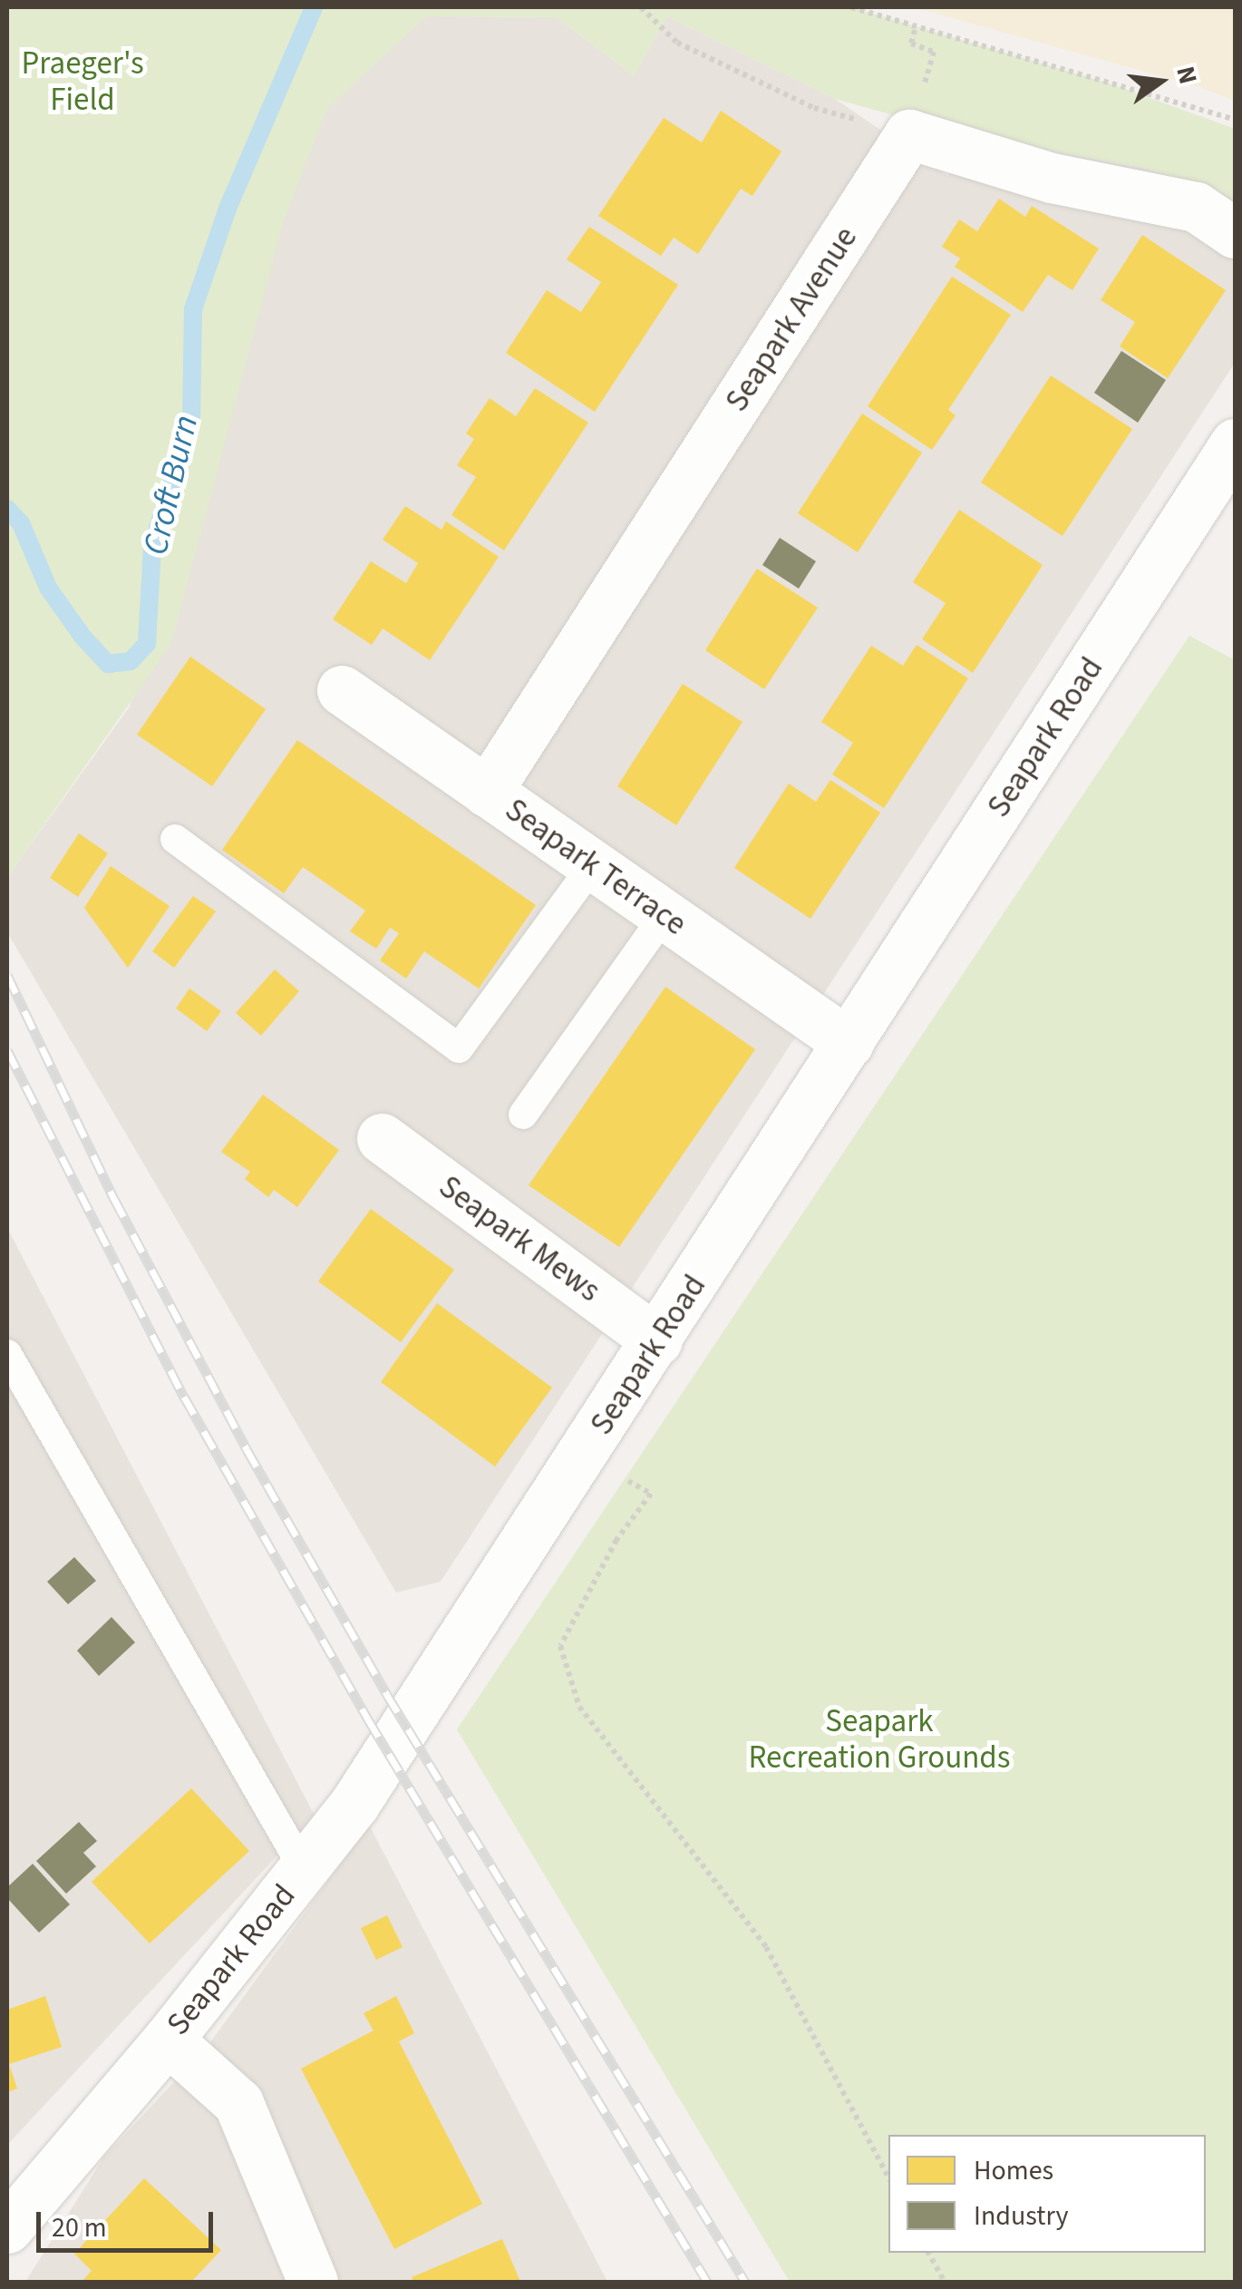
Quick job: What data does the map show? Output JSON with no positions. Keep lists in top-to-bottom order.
{
  "streets": {
    "street": [
      "Seapark Avenue",
      "Seapark Road",
      "Seapark Terrace",
      "Seapark Mews"
    ]
  },
  "crossings": [
    ["Seapark Avenue", "Seapark Terrace"],
    ["Seapark Road", "Seapark Terrace"],
    ["Seapark Road", "Seapark Mews"]
  ],
  "water": ["Croft Burn"],
  "parks": ["Praeger's Field", "Seapark Recreation Grounds"],
  "legend": ["Homes", "Industry"],
  "scale_bar": "20 m",
  "north": "right"
}
